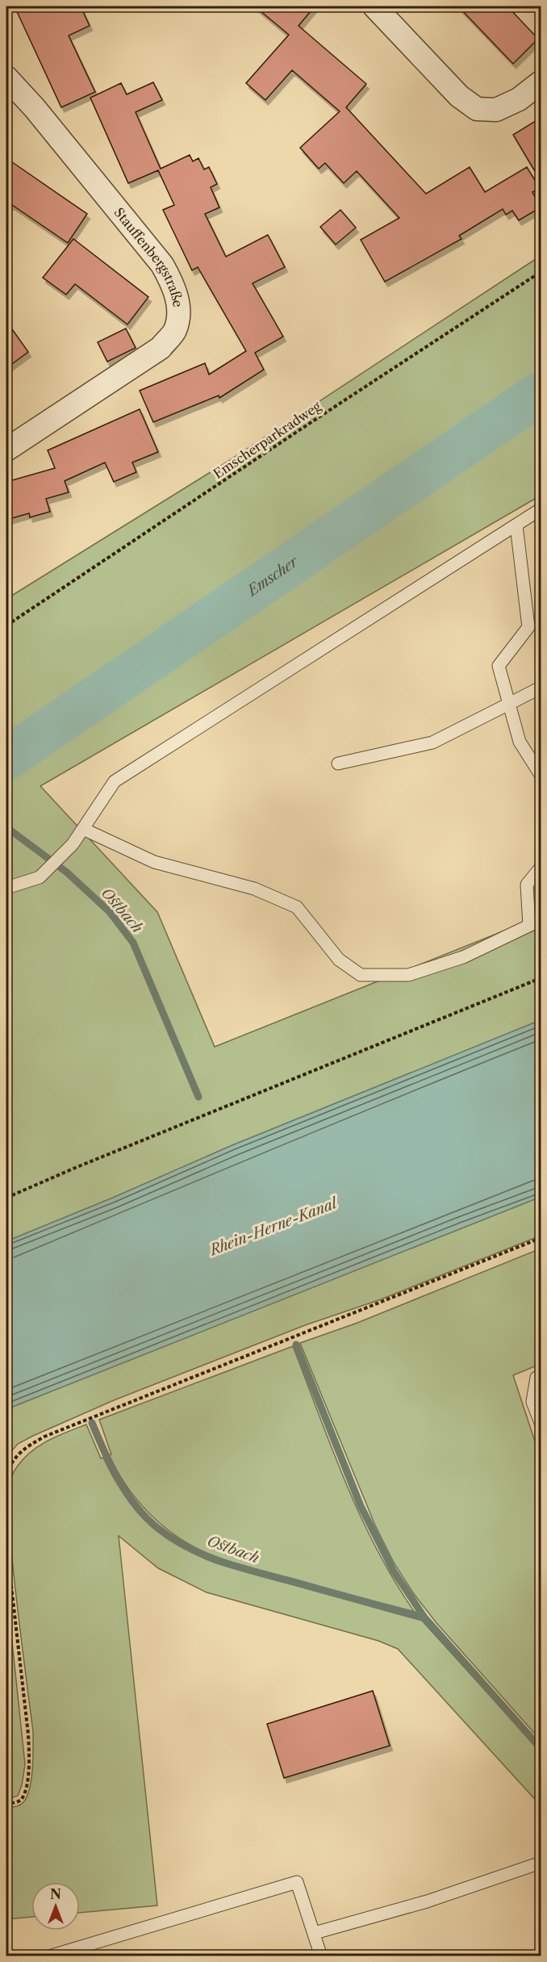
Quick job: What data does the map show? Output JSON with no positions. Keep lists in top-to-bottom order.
{
  "streets": {
    "street": ["Stauffenbergstraße"],
    "path": ["Emscherparkradweg"]
  },
  "water": ["Emscher", "Ostbach", "Rhein-Herne-Kanal"],
  "north": "top"
}
